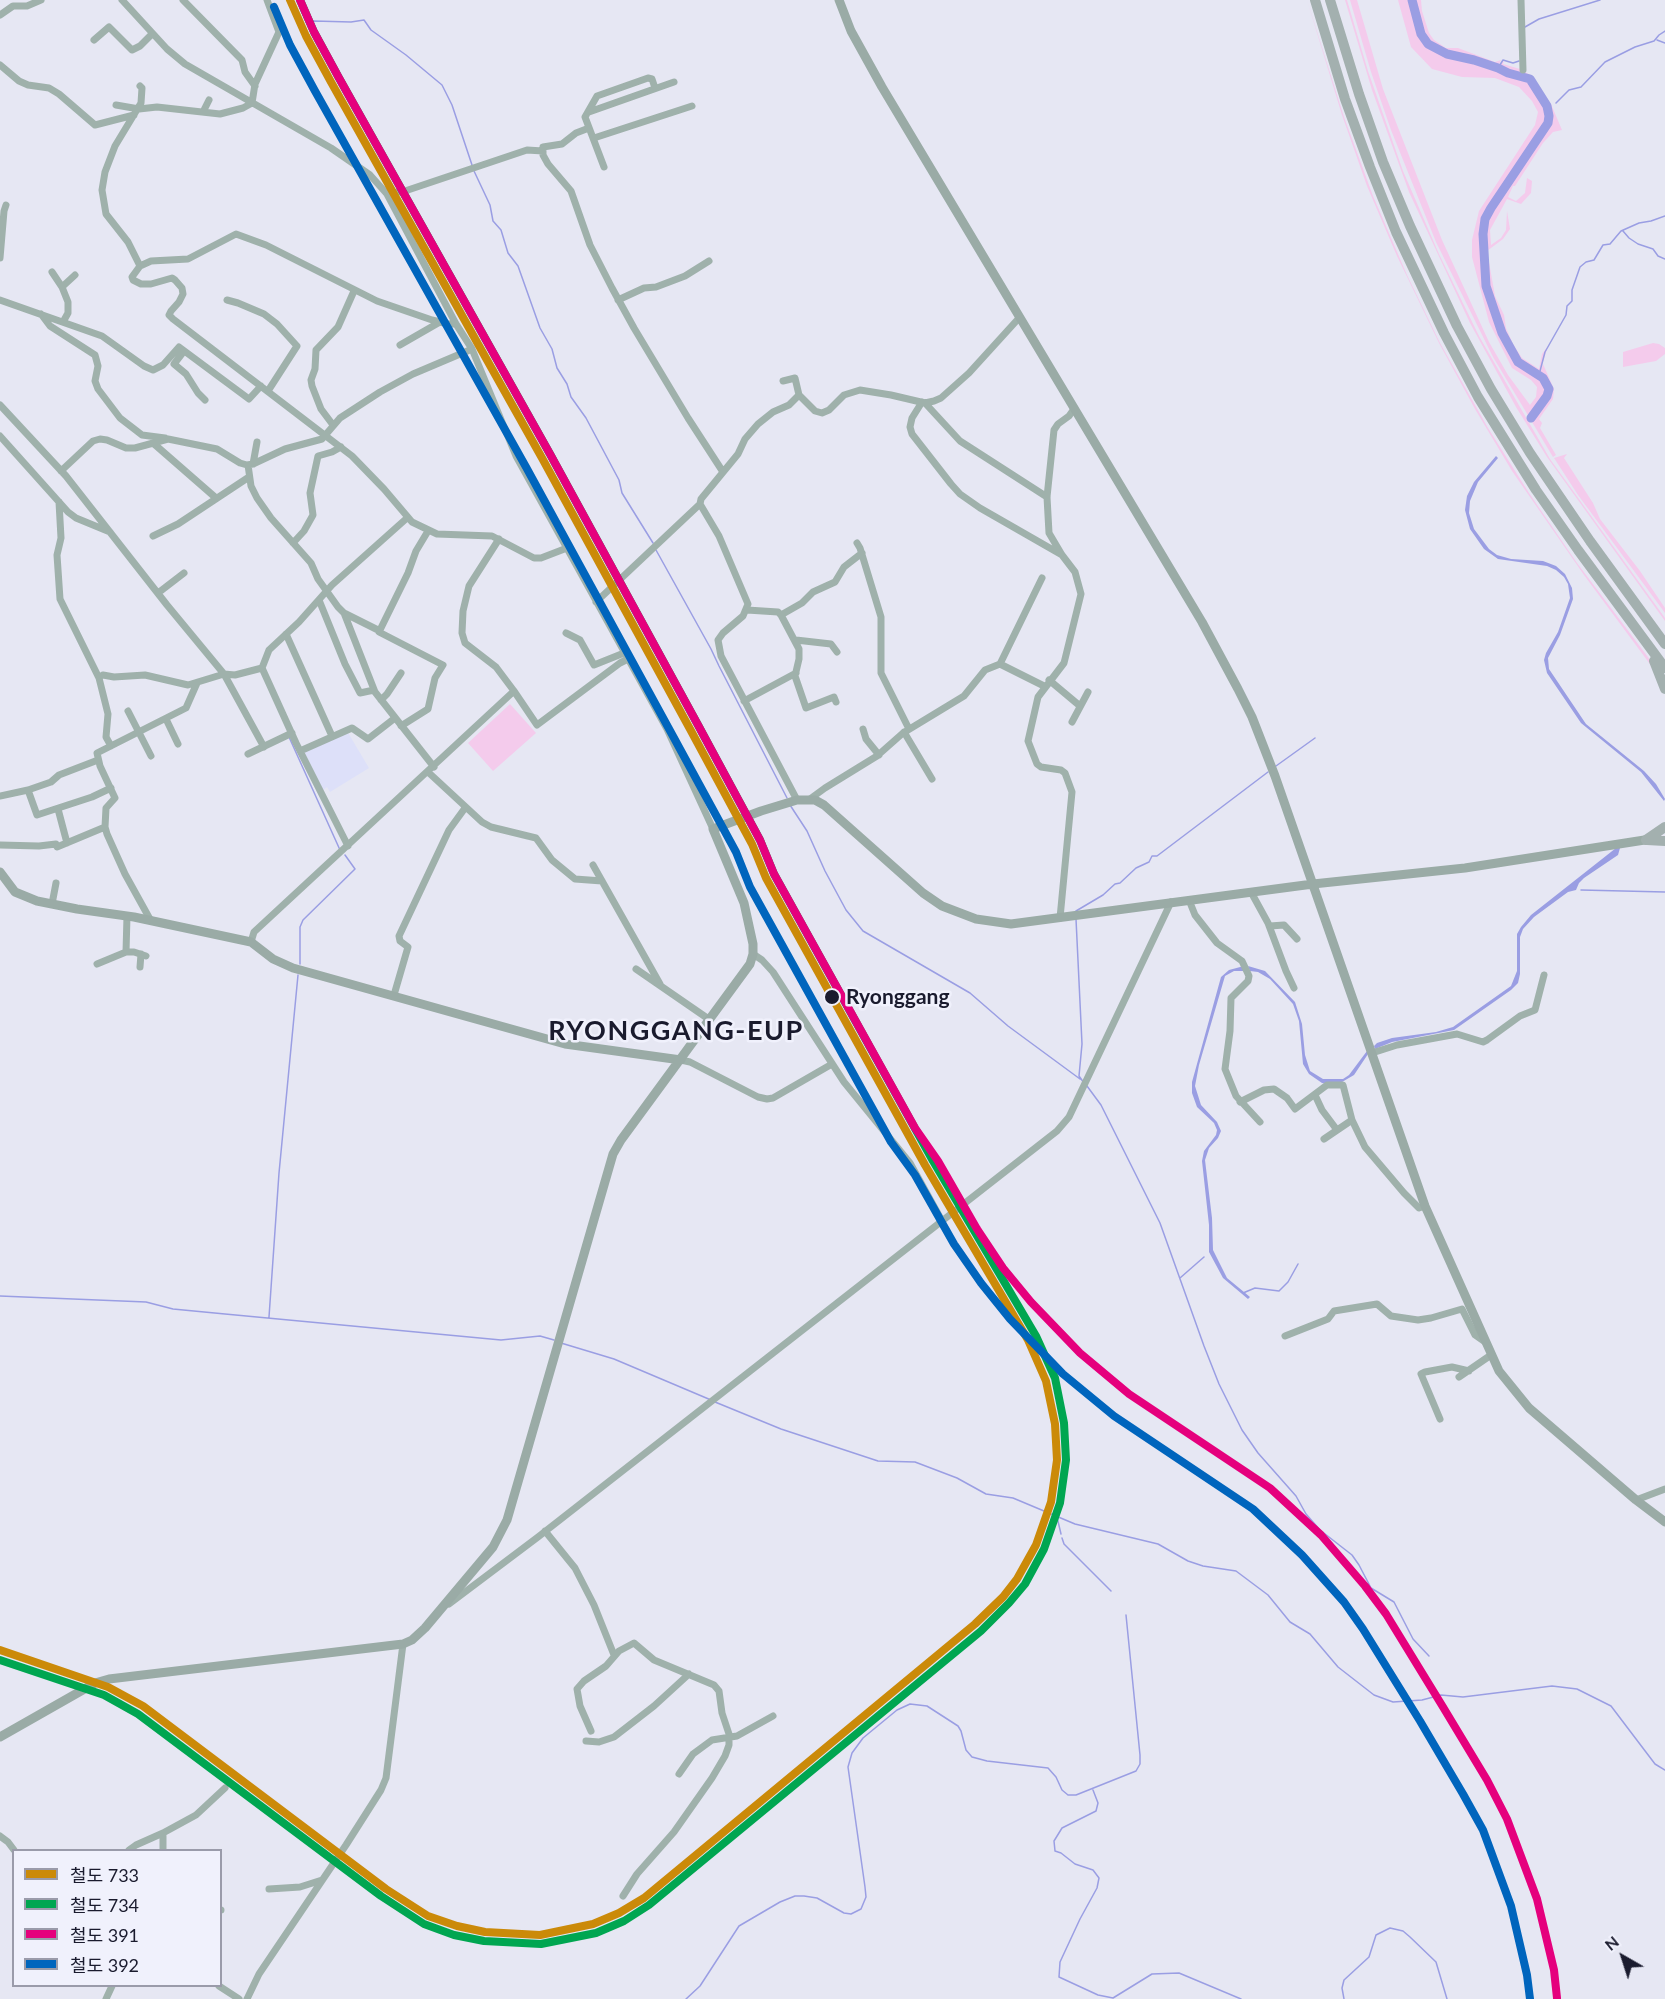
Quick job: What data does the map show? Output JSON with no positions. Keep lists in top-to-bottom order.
{
  "districts": ["RYONGGANG-EUP"],
  "places": ["Ryonggang"],
  "lines": [
    "rail line 733",
    "rail line 734",
    "rail line 391",
    "rail line 392"
  ],
  "legend": [
    "철도 733",
    "철도 734",
    "철도 391",
    "철도 392"
  ],
  "north": "top left"
}
